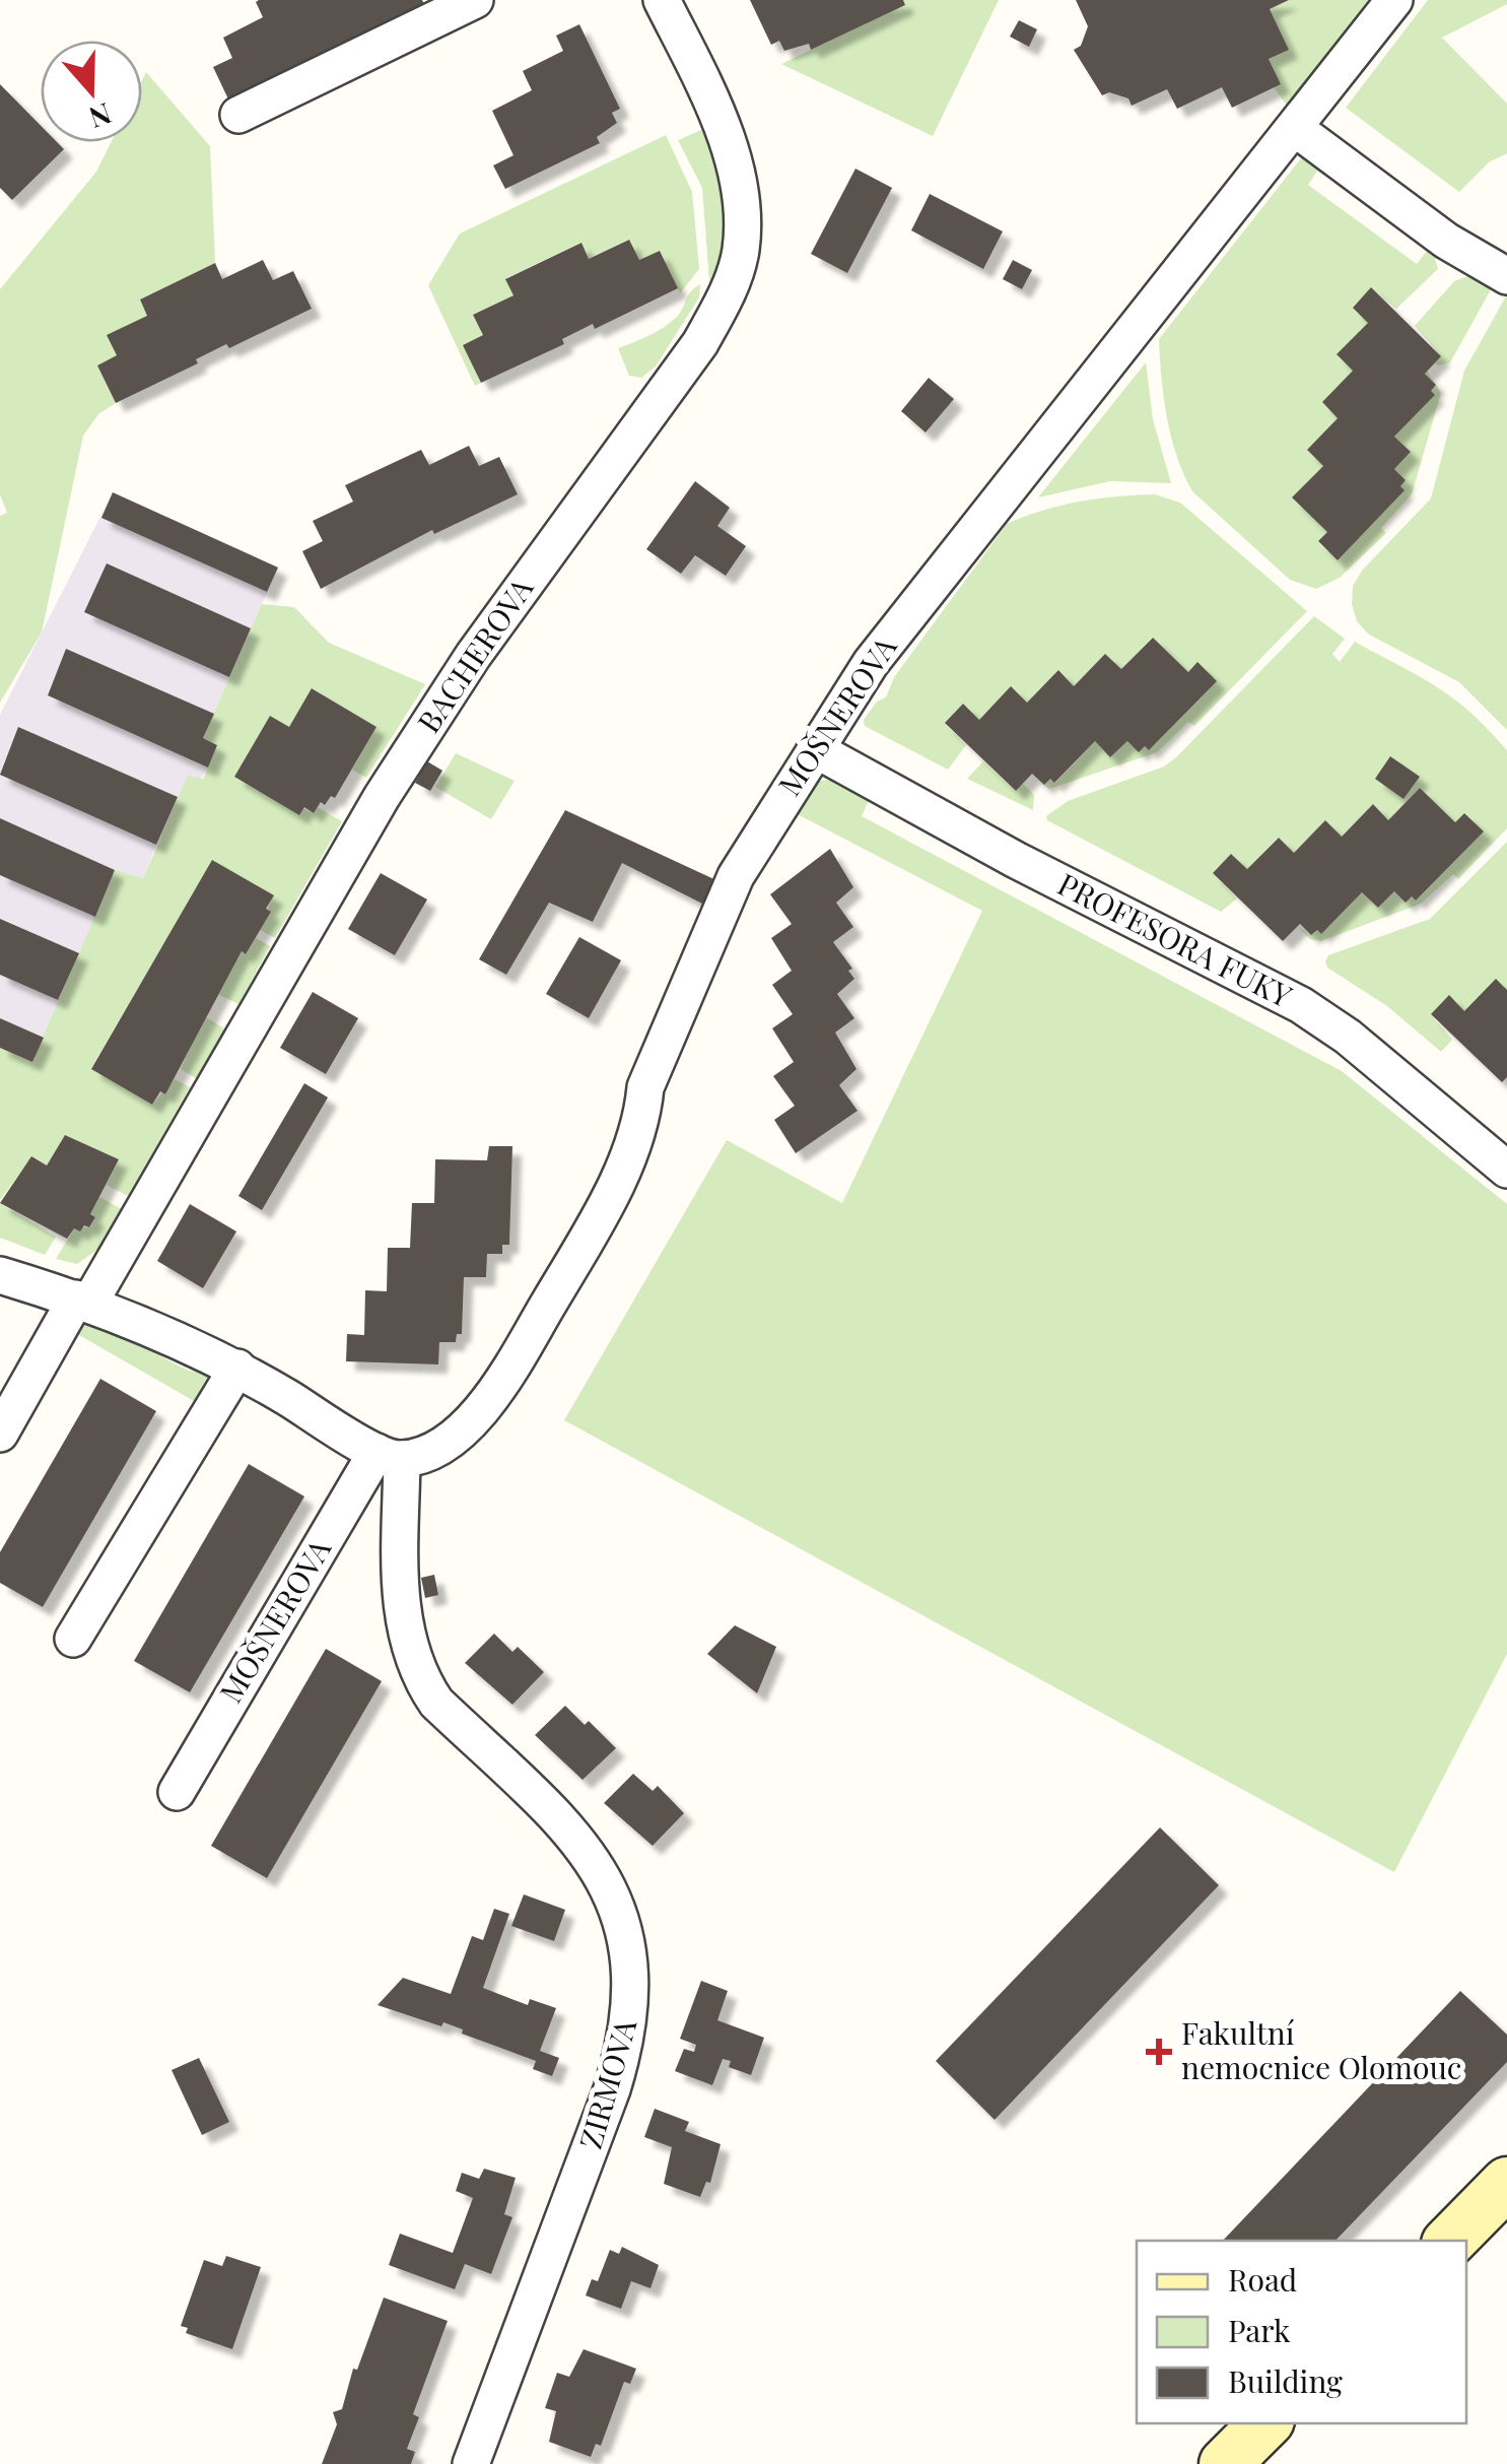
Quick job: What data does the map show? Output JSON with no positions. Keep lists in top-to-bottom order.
{
  "streets": {
    "street": [
      "BACHEROVA",
      "MOŠNEROVA",
      "PROFESORA FUKY",
      "ZIRMOVA"
    ]
  },
  "crossings": [
    ["MOŠNEROVA", "PROFESORA FUKY"],
    ["MOŠNEROVA", "ZIRMOVA"]
  ],
  "places": {
    "health": ["Fakultní nemocnice Olomouc"]
  },
  "legend": ["Road", "Park", "Building"],
  "north": "bottom"
}
